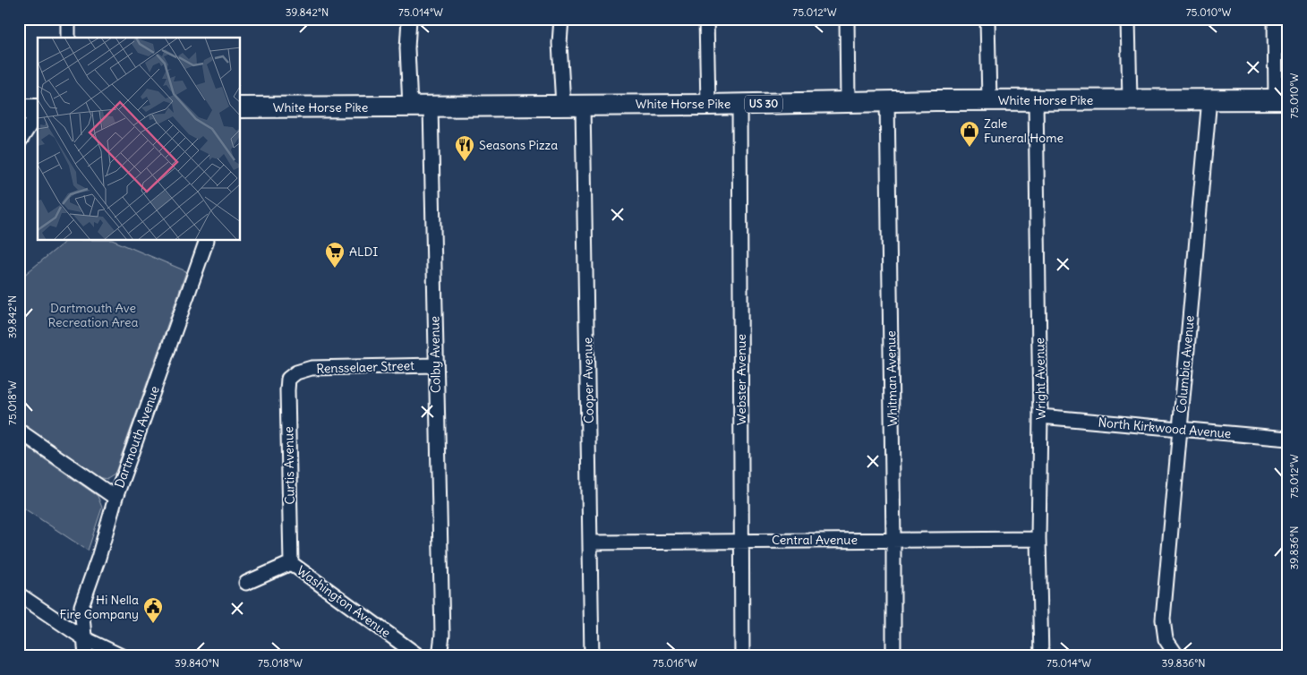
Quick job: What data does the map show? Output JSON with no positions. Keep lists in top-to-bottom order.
{
  "streets": {
    "highway": ["White Horse Pike", "US 30"],
    "street": [
      "Colby Avenue",
      "Columbia Avenue",
      "Rensselaer Street",
      "Whitman Avenue",
      "Wright Avenue",
      "Webster Avenue",
      "Cooper Avenue",
      "North Kirkwood Avenue",
      "Dartmouth Avenue",
      "Curtis Avenue",
      "Central Avenue",
      "Washington Avenue"
    ]
  },
  "crossings": [
    ["White Horse Pike", "Colby Avenue"],
    ["White Horse Pike", "Columbia Avenue"],
    ["White Horse Pike", "Whitman Avenue"],
    ["White Horse Pike", "Wright Avenue"],
    ["White Horse Pike", "Webster Avenue"],
    ["White Horse Pike", "Cooper Avenue"],
    ["Colby Avenue", "Rensselaer Street"],
    ["Columbia Avenue", "North Kirkwood Avenue"],
    ["Rensselaer Street", "Curtis Avenue"],
    ["Whitman Avenue", "Central Avenue"],
    ["Wright Avenue", "North Kirkwood Avenue"],
    ["Wright Avenue", "Central Avenue"],
    ["Webster Avenue", "Central Avenue"],
    ["Cooper Avenue", "Central Avenue"],
    ["Curtis Avenue", "Washington Avenue"]
  ],
  "parks": ["Dartmouth Ave Recreation Area"],
  "places": {
    "shop": ["Zale Funeral Home"],
    "restaurant": ["Seasons Pizza"],
    "supermarket": ["ALDI"],
    "public building": ["Hi Nella Fire Company"]
  },
  "coordinates": [
    "39.842°N",
    "75.014°W",
    "75.012°W",
    "75.010°W",
    "75.018°W",
    "39.836°N",
    "39.840°N",
    "75.016°W"
  ]
}
